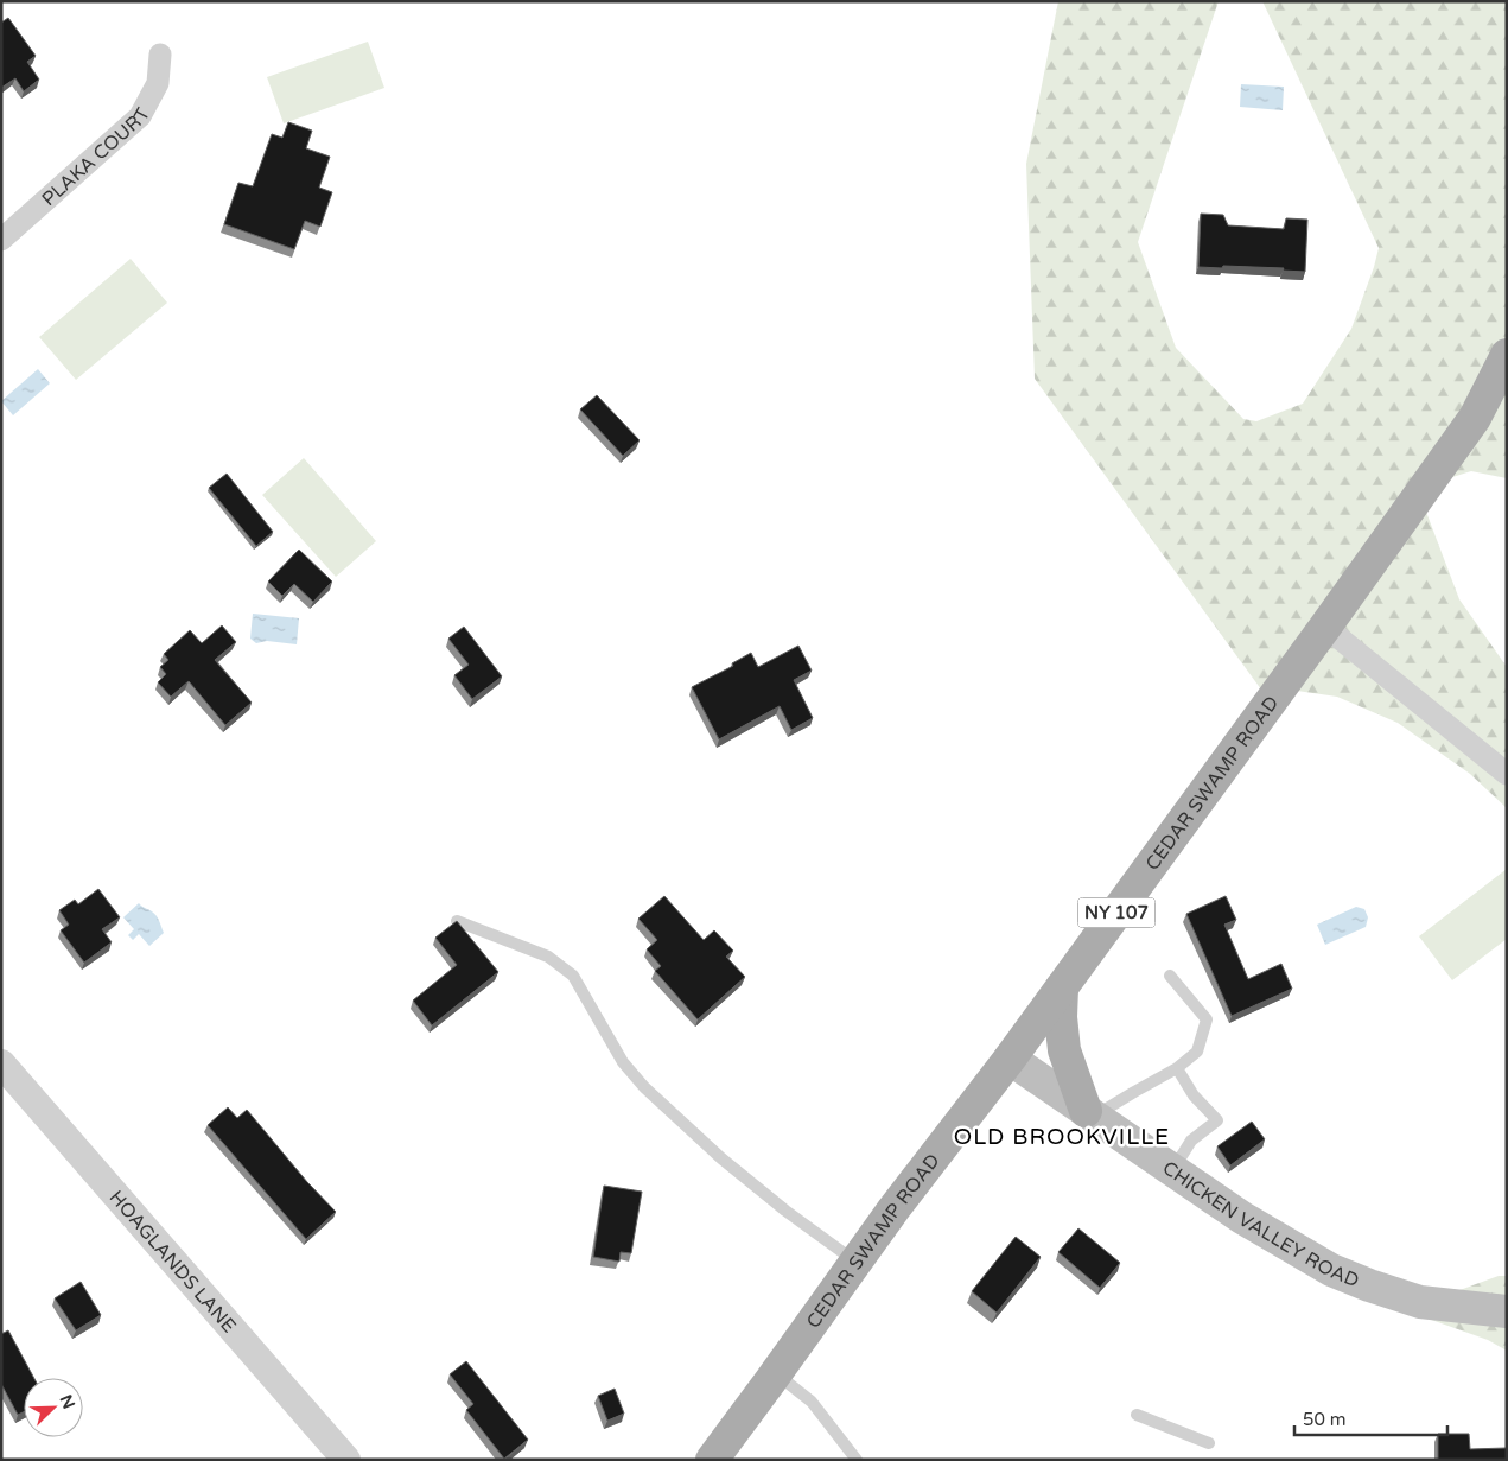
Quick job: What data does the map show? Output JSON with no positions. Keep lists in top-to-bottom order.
{
  "streets": {
    "main road": ["CEDAR SWAMP ROAD", "NY 107", "CHICKEN VALLEY ROAD"],
    "street": ["PLAKA COURT", "HOAGLANDS LANE"]
  },
  "crossings": [
    ["CEDAR SWAMP ROAD", "CHICKEN VALLEY ROAD"]
  ],
  "districts": ["OLD BROOKVILLE"],
  "scale_bar": "50 m",
  "north": "top right"
}
